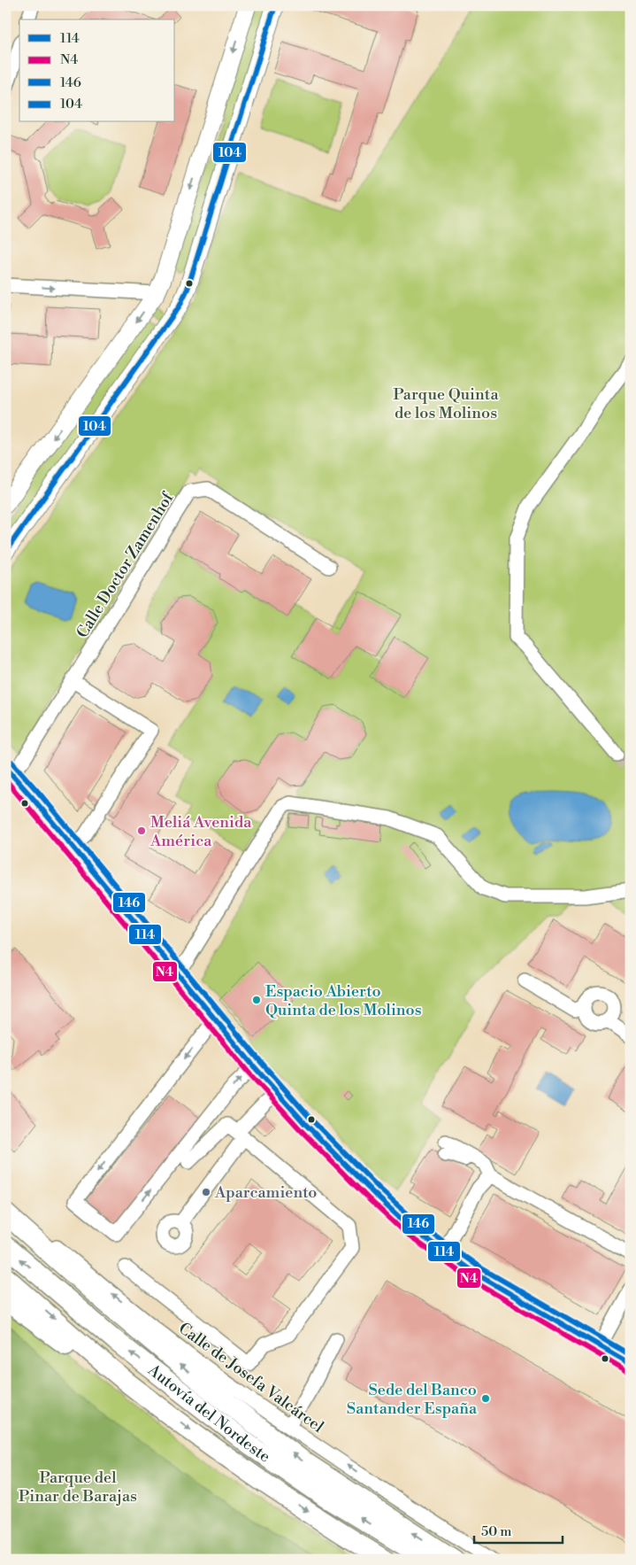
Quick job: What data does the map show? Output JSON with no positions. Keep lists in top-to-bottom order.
{
  "streets": {
    "highway": ["Autovía del Nordeste"],
    "street": ["Calle Doctor Zamenhof", "Calle de Josefa Valcárcel"]
  },
  "one_way": ["Calle de Josefa Valcárcel"],
  "parks": ["Parque Quinta de los Molinos", "Parque del Pinar de Barajas"],
  "places": [
    "Meliá Avenida América",
    "Espacio Abierto Quinta de los Molinos",
    "Aparcamiento",
    "Sede del Banco Santander España"
  ],
  "lines": [
    "transit line 104",
    "transit line 146",
    "transit line 114",
    "transit line N4"
  ],
  "legend": [
    "114",
    "N4",
    "146",
    "104"
  ],
  "scale_bar": "50 m"
}
